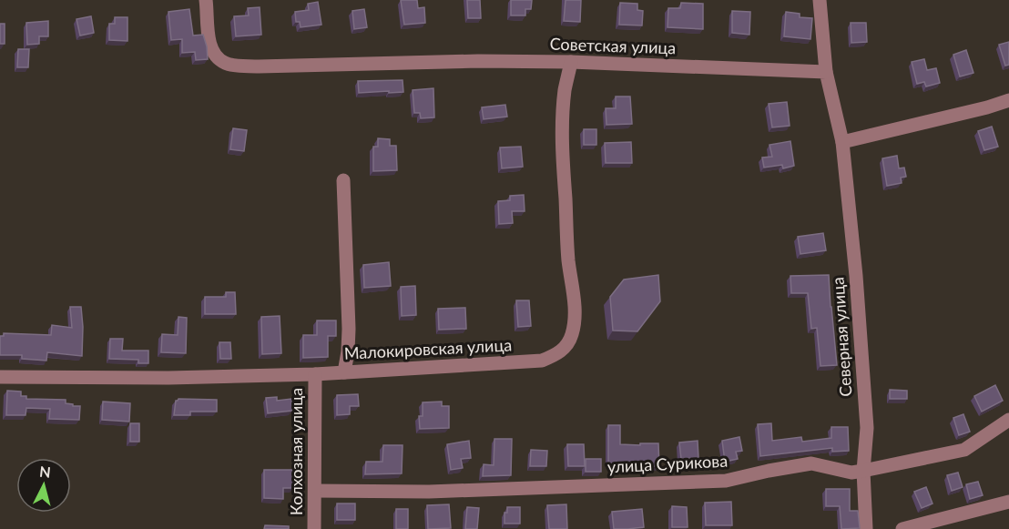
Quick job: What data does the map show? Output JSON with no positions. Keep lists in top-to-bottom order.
{
  "streets": {
    "street": [
      "Советская улица",
      "Северная улица",
      "Малокировская улица",
      "Колхозная улица",
      "улица Сурикова"
    ]
  },
  "crossings": [
    ["Советская улица", "Малокировская улица"],
    ["Северная улица", "улица Сурикова"],
    ["Малокировская улица", "Колхозная улица"],
    ["Колхозная улица", "улица Сурикова"]
  ],
  "north": "top"
}
